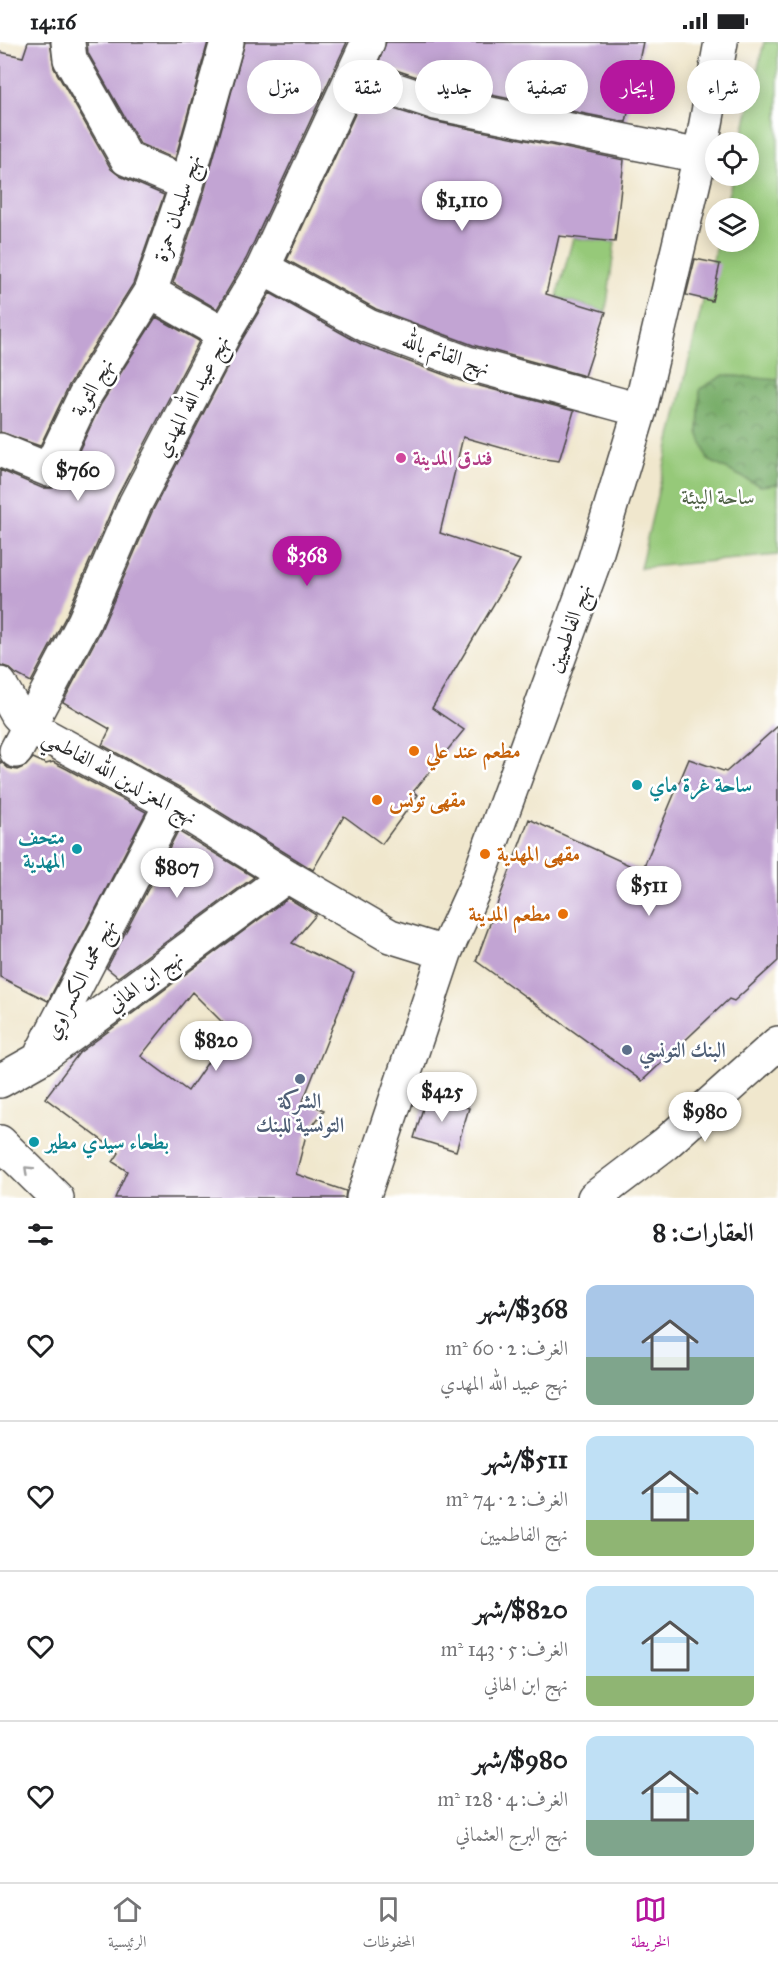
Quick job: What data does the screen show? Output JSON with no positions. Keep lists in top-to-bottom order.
{
  "streets": {
    "street": [
      "نهج سليمان حمزة",
      "نهج القائم بالله",
      "نهج التوبة",
      "نهج عبيد الله المهدي",
      "نهج الفاطميين",
      "نهج المعز لدين الله الفاطمي",
      "نهج محمد الكسراوي",
      "نهج ابن الهاني"
    ]
  },
  "crossings": [
    ["نهج سليمان حمزة", "نهج التوبة"],
    ["نهج القائم بالله", "نهج عبيد الله المهدي"],
    ["نهج القائم بالله", "نهج الفاطميين"],
    ["نهج عبيد الله المهدي", "نهج المعز لدين الله الفاطمي"],
    ["نهج الفاطميين", "نهج المعز لدين الله الفاطمي"],
    ["نهج المعز لدين الله الفاطمي", "نهج محمد الكسراوي"],
    ["نهج المعز لدين الله الفاطمي", "نهج ابن الهاني"],
    ["نهج محمد الكسراوي", "نهج ابن الهاني"]
  ],
  "parks": ["ساحة البيئة"],
  "places": [
    "فندق المدينة",
    "مطعم عند علي",
    "ساحة غرة ماي",
    "مقهى تونس",
    "متحف المهدية",
    "مقهى المهدية",
    "مطعم المدينة",
    "البنك التونسي",
    "الشركة التونسية للبنك",
    "بطحاء سيدي مطير"
  ],
  "page": {
    "status": "14:16",
    "chip": [
      "شراء",
      "إيجار",
      "تصفية",
      "جديد",
      "شقة",
      "منزل"
    ],
    "price": [
      "$1,110",
      "$760",
      "$368",
      "$807",
      "$511",
      "$820",
      "$425",
      "$980"
    ],
    "heading": "العقارات: 8",
    "list": [
      {
        "name": "$368/شهر",
        "note": "الغرف: 2 · 60 m² · نهج عبيد الله المهدي"
      },
      {
        "name": "$511/شهر",
        "note": "الغرف: 2 · 74 m² · نهج الفاطميين"
      },
      {
        "name": "$820/شهر",
        "note": "الغرف: 5 · 143 m² · نهج ابن الهاني"
      },
      {
        "name": "$980/شهر",
        "note": "الغرف: 4 · 128 m² · نهج البرج العثماني"
      }
    ],
    "tabs": ["الخريطة", "المحفوظات", "الرئيسية"]
  }
}
